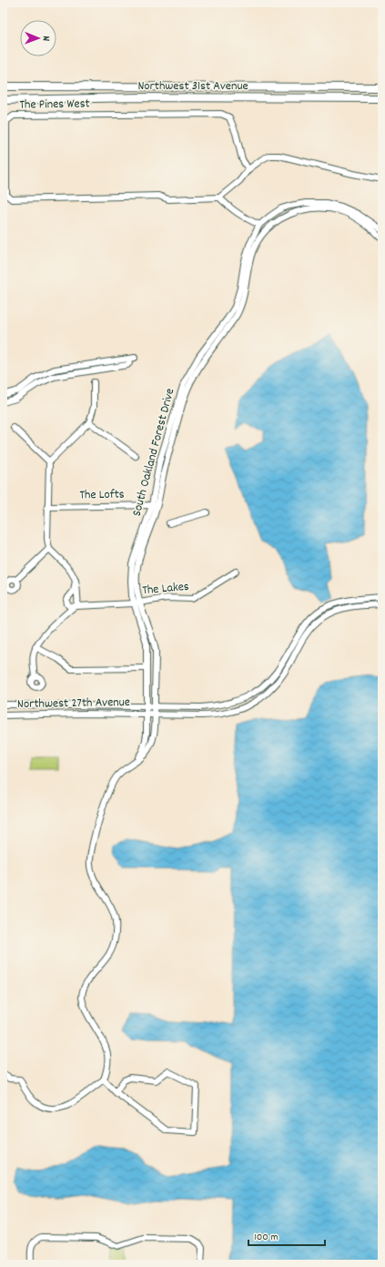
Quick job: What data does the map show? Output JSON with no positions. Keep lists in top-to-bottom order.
{
  "streets": {
    "main road": ["Northwest 31st Avenue"],
    "street": [
      "The Pines West",
      "South Oakland Forest Drive",
      "The Lofts",
      "The Lakes",
      "Northwest 27th Avenue"
    ]
  },
  "crossings": [
    ["South Oakland Forest Drive", "The Lofts"],
    ["South Oakland Forest Drive", "The Lakes"],
    ["South Oakland Forest Drive", "Northwest 27th Avenue"]
  ],
  "scale_bar": "100 m",
  "north": "right"
}
